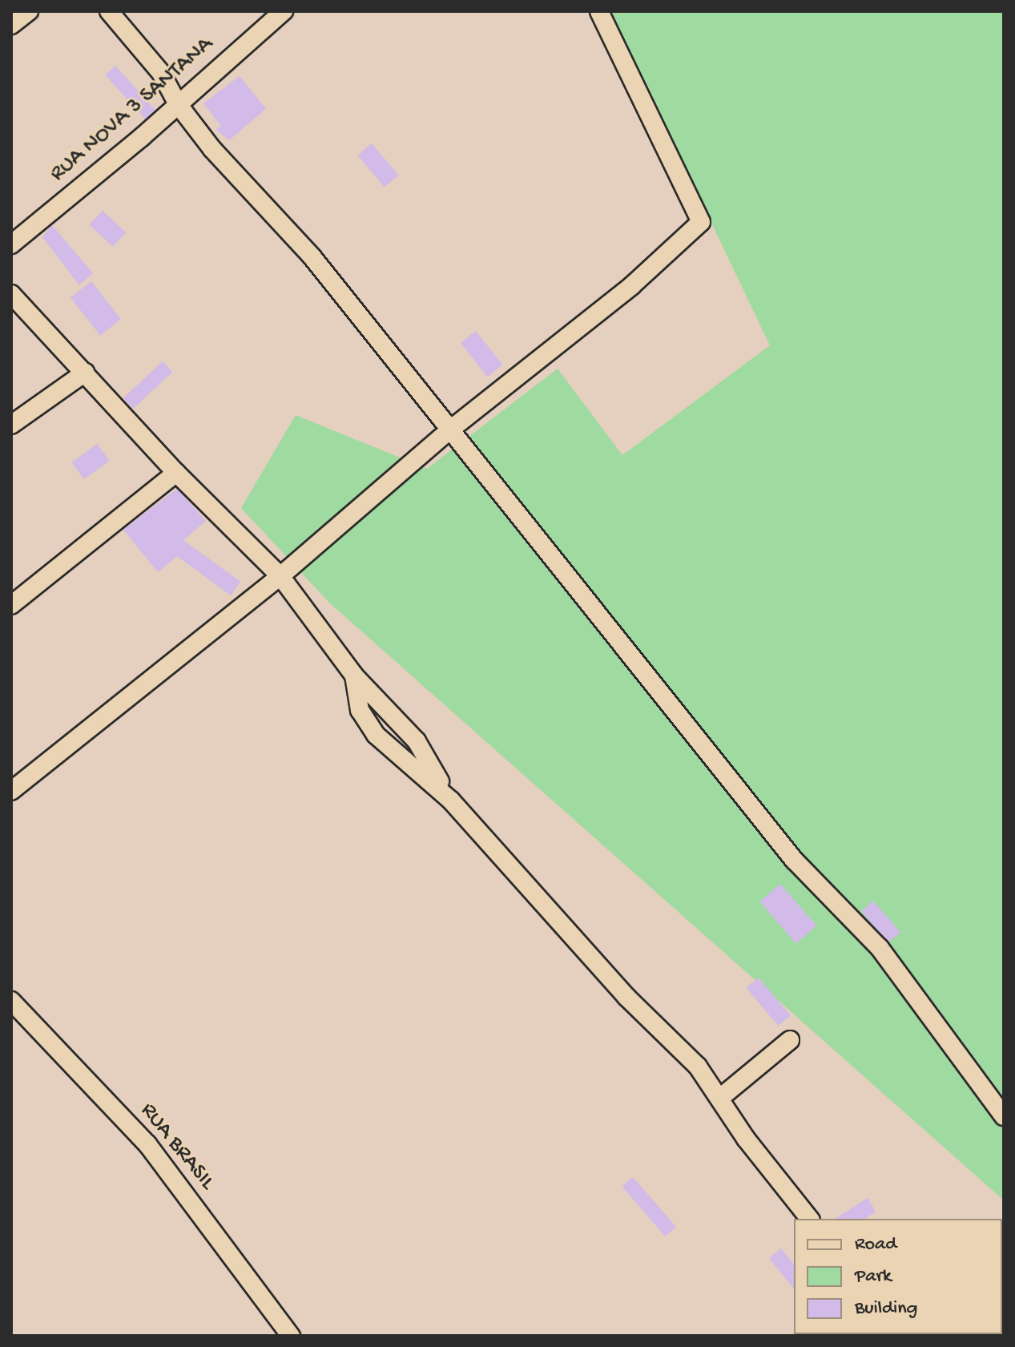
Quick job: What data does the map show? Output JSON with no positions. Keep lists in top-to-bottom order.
{
  "streets": {
    "street": ["RUA NOVA 3 SANTANA", "RUA BRASIL"]
  },
  "legend": ["Road", "Park", "Building"]
}
